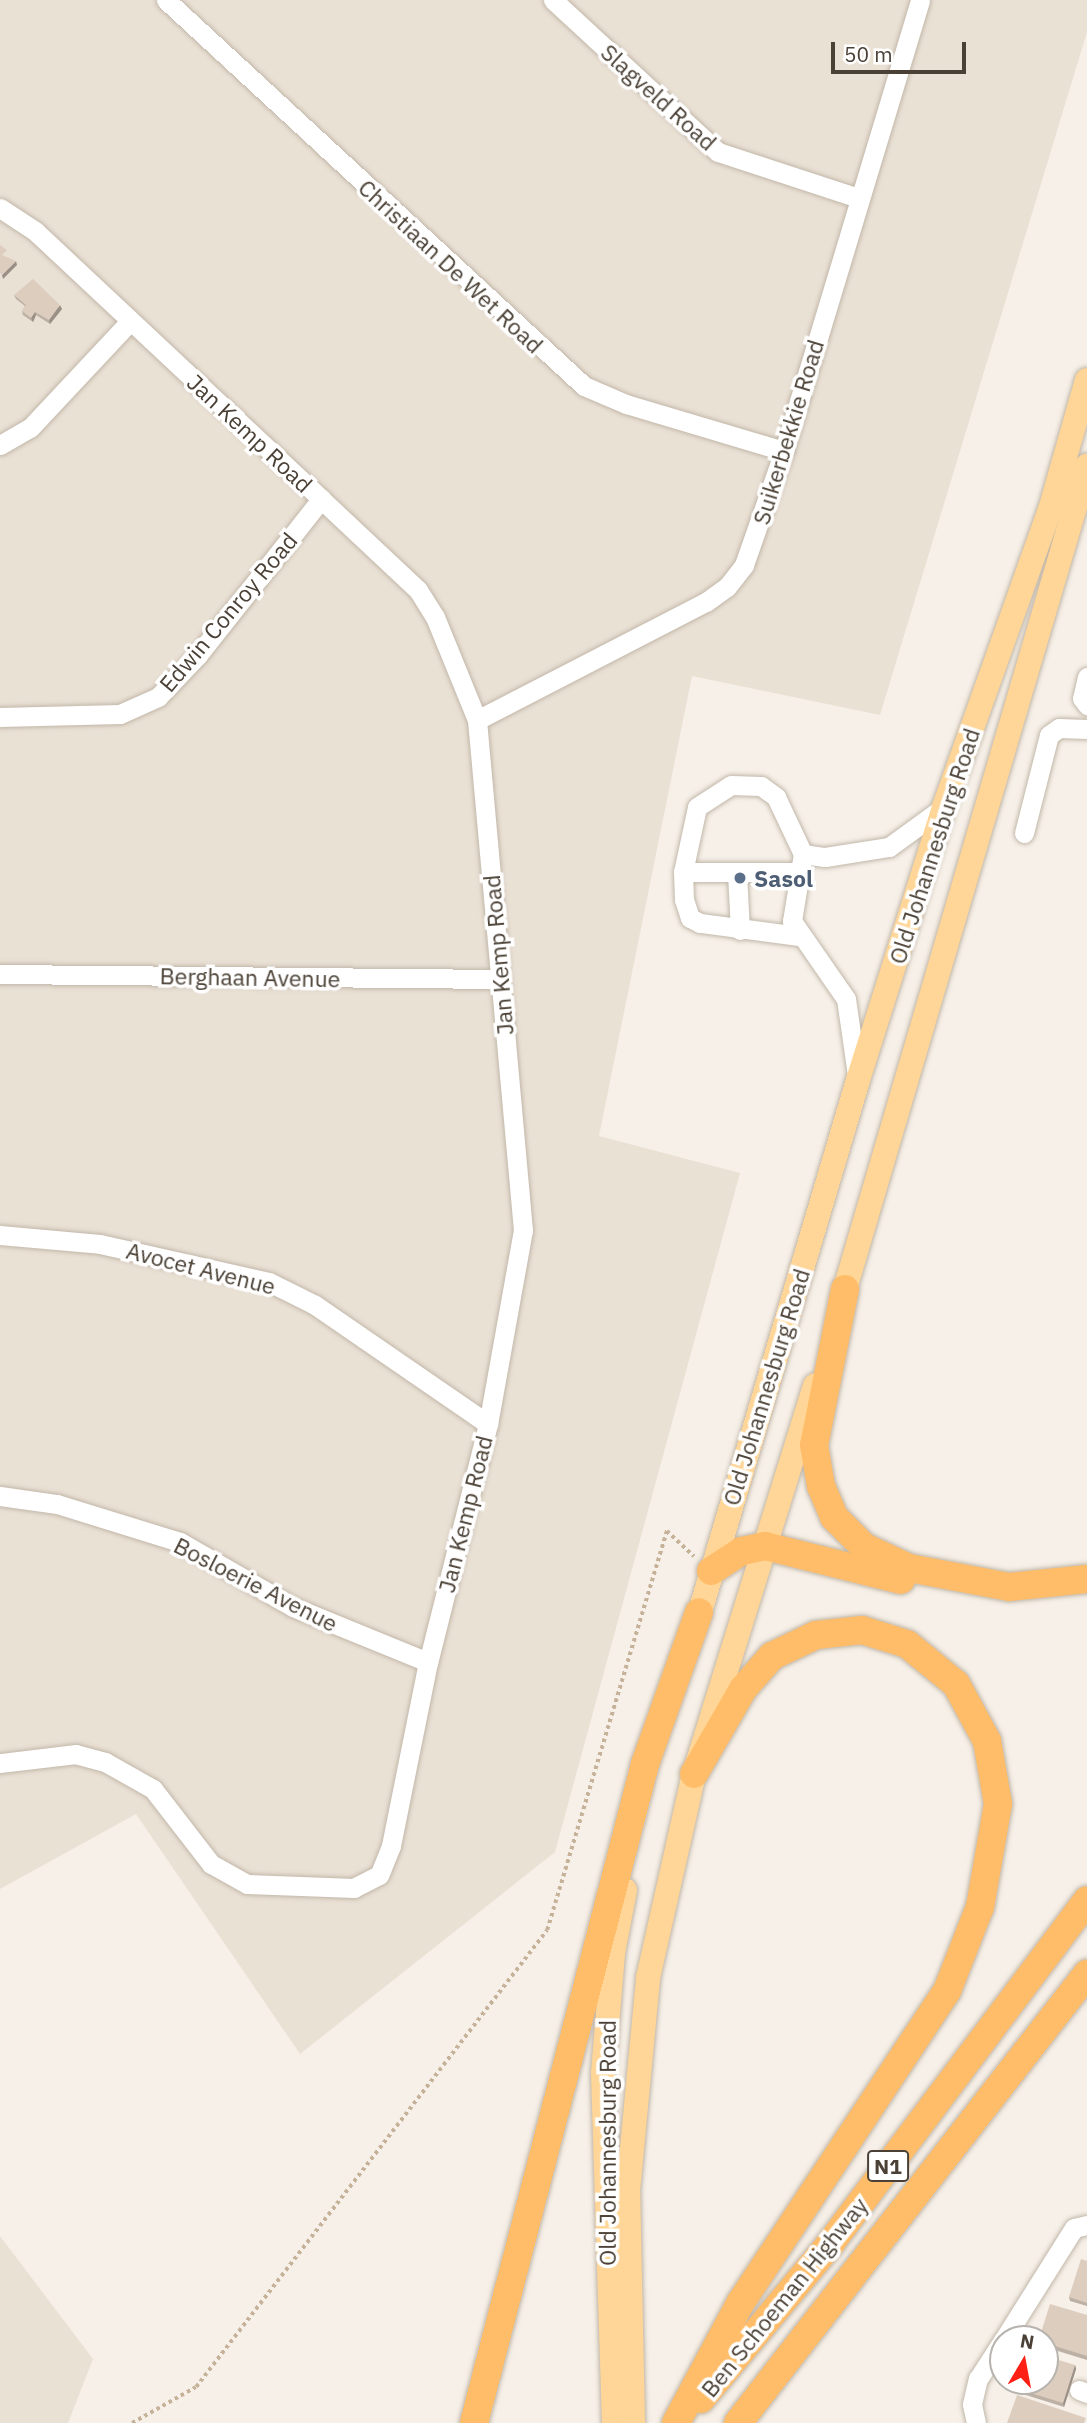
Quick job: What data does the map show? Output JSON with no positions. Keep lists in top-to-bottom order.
{
  "streets": {
    "highway": ["N1", "Ben Schoeman Highway"],
    "main road": ["Old Johannesburg Road"],
    "street": [
      "Slagveld Road",
      "Christiaan De Wet Road",
      "Suikerbekkie Road",
      "Jan Kemp Road",
      "Edwin Conroy Road",
      "Berghaan Avenue",
      "Avocet Avenue",
      "Bosloerie Avenue"
    ]
  },
  "crossings": [
    ["Slagveld Road", "Suikerbekkie Road"],
    ["Christiaan De Wet Road", "Suikerbekkie Road"],
    ["Suikerbekkie Road", "Jan Kemp Road"],
    ["Jan Kemp Road", "Edwin Conroy Road"],
    ["Jan Kemp Road", "Berghaan Avenue"],
    ["Jan Kemp Road", "Avocet Avenue"],
    ["Jan Kemp Road", "Bosloerie Avenue"]
  ],
  "places": ["Sasol"],
  "scale_bar": "50 m",
  "north": "top"
}
